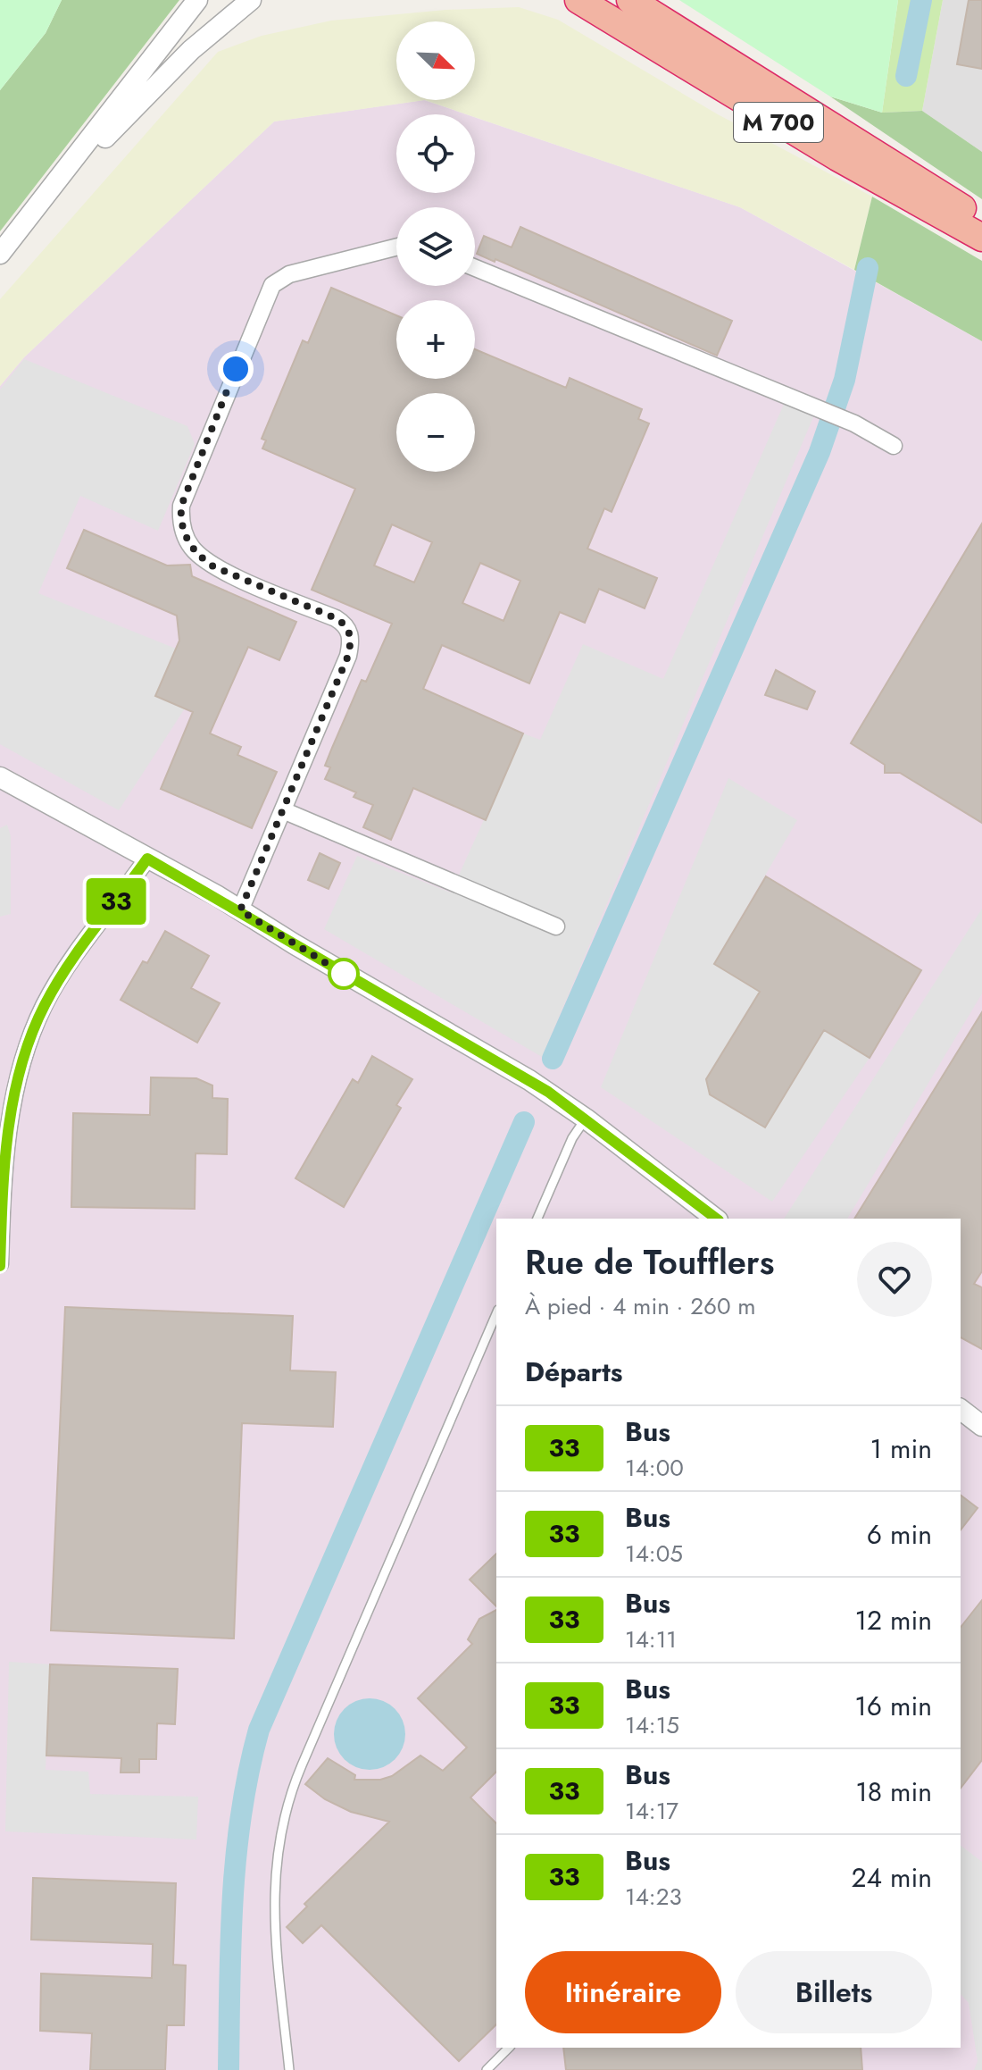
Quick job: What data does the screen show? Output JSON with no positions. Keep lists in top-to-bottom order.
{
  "streets": {
    "highway": ["M 700"]
  },
  "lines": ["bus line 33"],
  "north": "bottom right",
  "page": {
    "on_map": "33",
    "map_buttons": ["+", "−"],
    "heading": [
      ["Rue de Toufflers", "À pied · 4 min · 260 m"],
      "Départs"
    ],
    "list": [
      {
        "mark": "33",
        "name": "Bus",
        "note": "14:00",
        "value": "1 min"
      },
      {
        "mark": "33",
        "name": "Bus",
        "note": "14:05",
        "value": "6 min"
      },
      {
        "mark": "33",
        "name": "Bus",
        "note": "14:11",
        "value": "12 min"
      },
      {
        "mark": "33",
        "name": "Bus",
        "note": "14:15",
        "value": "16 min"
      },
      {
        "mark": "33",
        "name": "Bus",
        "note": "14:17",
        "value": "18 min"
      },
      {
        "mark": "33",
        "name": "Bus",
        "note": "14:23",
        "value": "24 min"
      }
    ],
    "buttons": ["Itinéraire", "Billets"]
  }
}
